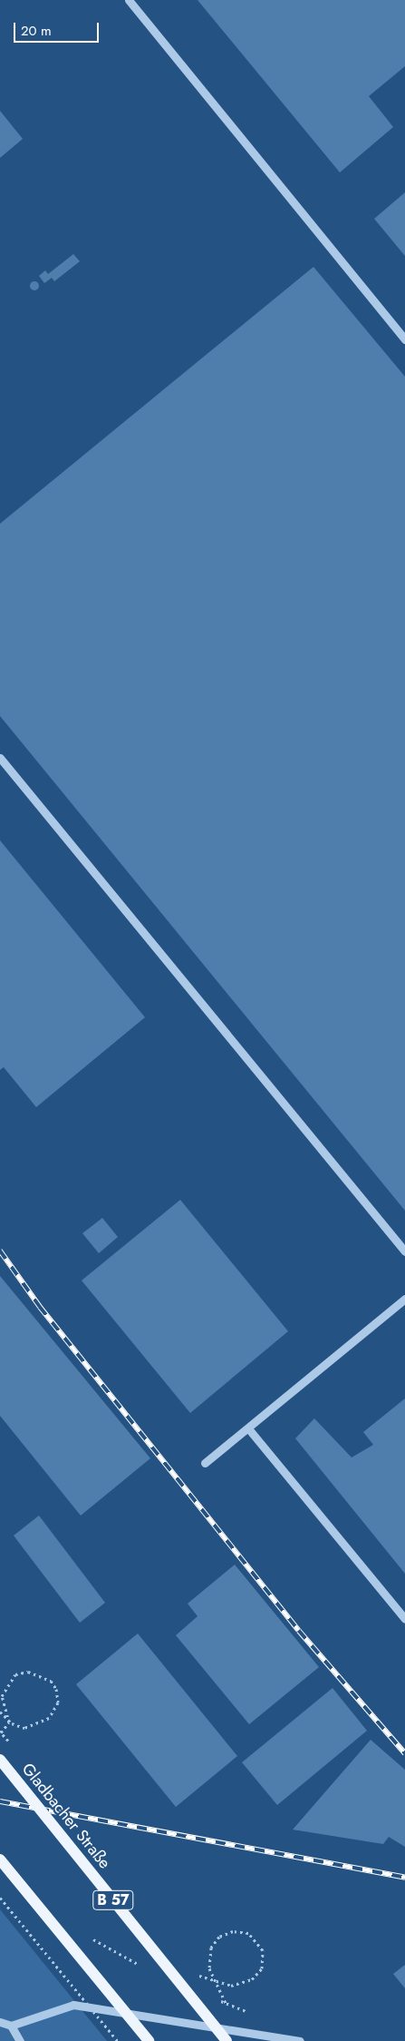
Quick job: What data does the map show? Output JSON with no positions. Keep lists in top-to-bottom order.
{
  "streets": {
    "main road": ["Gladbacher Straße", "B 57"]
  },
  "scale_bar": "20 m"
}
